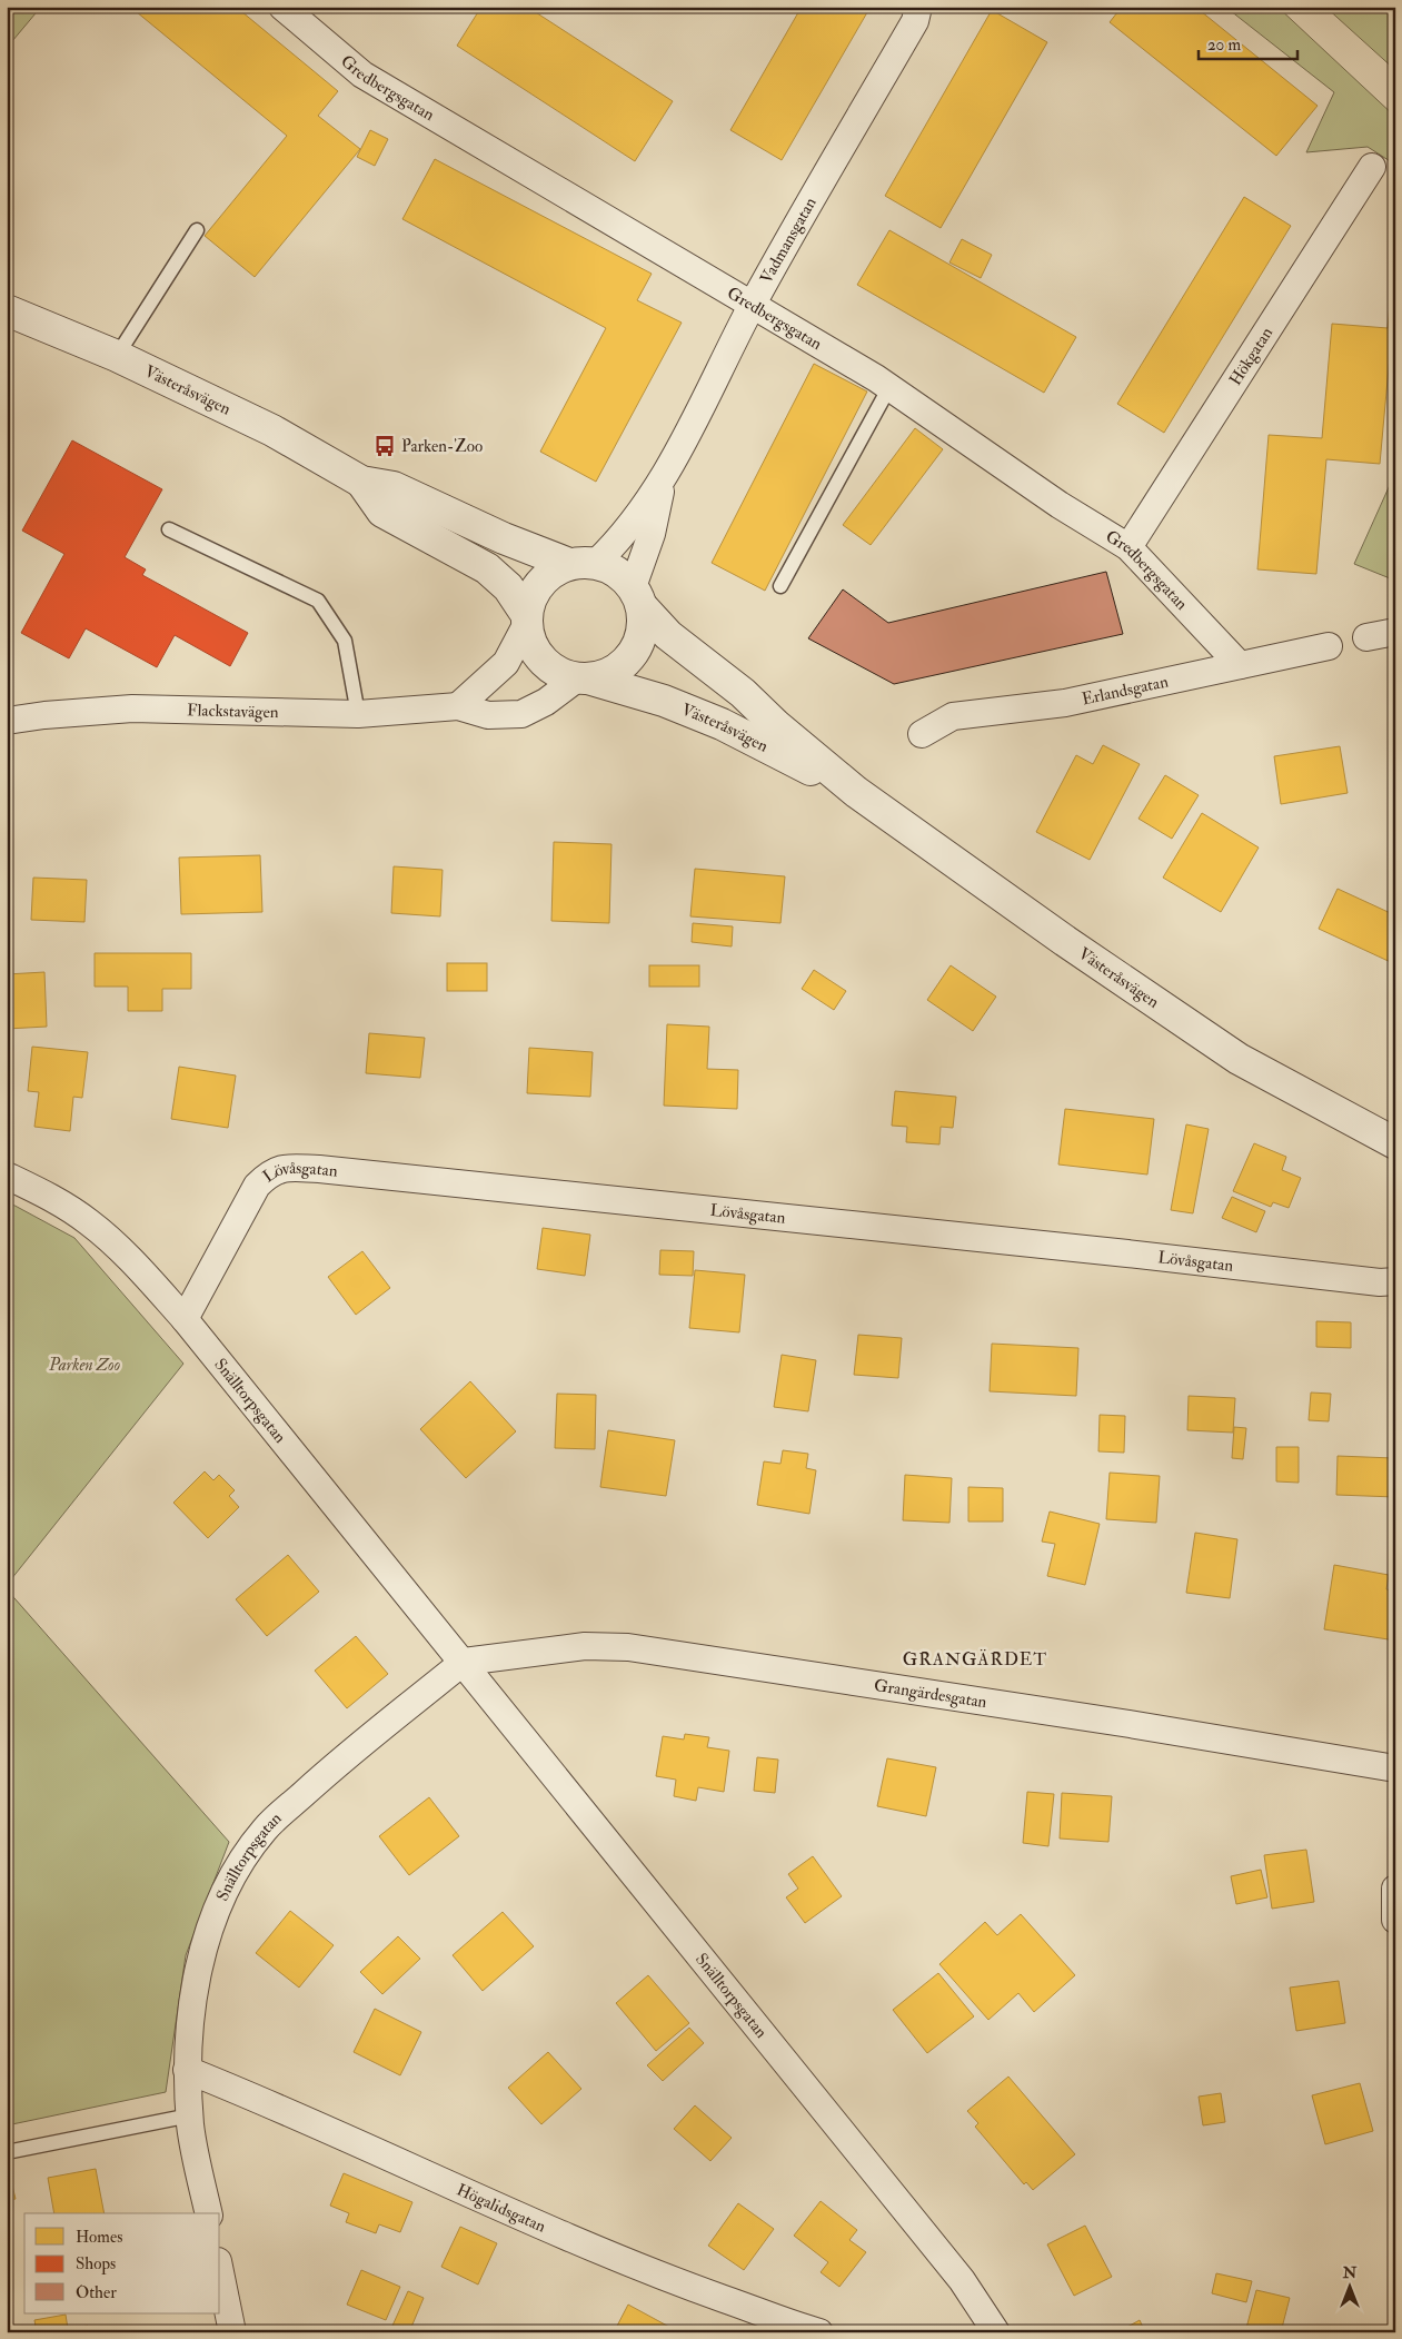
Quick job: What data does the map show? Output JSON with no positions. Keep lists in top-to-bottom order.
{
  "streets": {
    "street": [
      "Gredbergsgatan",
      "Vadmansgatan",
      "Hökgatan",
      "Västeråsvägen",
      "Erlandsgatan",
      "Flackstavägen",
      "Lövåsgatan",
      "Snälltorpsgatan",
      "Grangärdesgatan",
      "Högalidsgatan"
    ]
  },
  "crossings": [
    ["Gredbergsgatan", "Vadmansgatan"],
    ["Gredbergsgatan", "Hökgatan"],
    ["Gredbergsgatan", "Erlandsgatan"],
    ["Vadmansgatan", "Västeråsvägen"],
    ["Vadmansgatan", "Flackstavägen"],
    ["Västeråsvägen", "Flackstavägen"],
    ["Lövåsgatan", "Snälltorpsgatan"],
    ["Snälltorpsgatan", "Grangärdesgatan"],
    ["Snälltorpsgatan", "Högalidsgatan"]
  ],
  "districts": ["GRANGÄRDET"],
  "parks": ["Parken Zoo"],
  "places": {
    "bus stop": ["Parken-Zoo"]
  },
  "legend": ["Homes", "Shops", "Other"],
  "scale_bar": "20 m",
  "north": "top"
}
